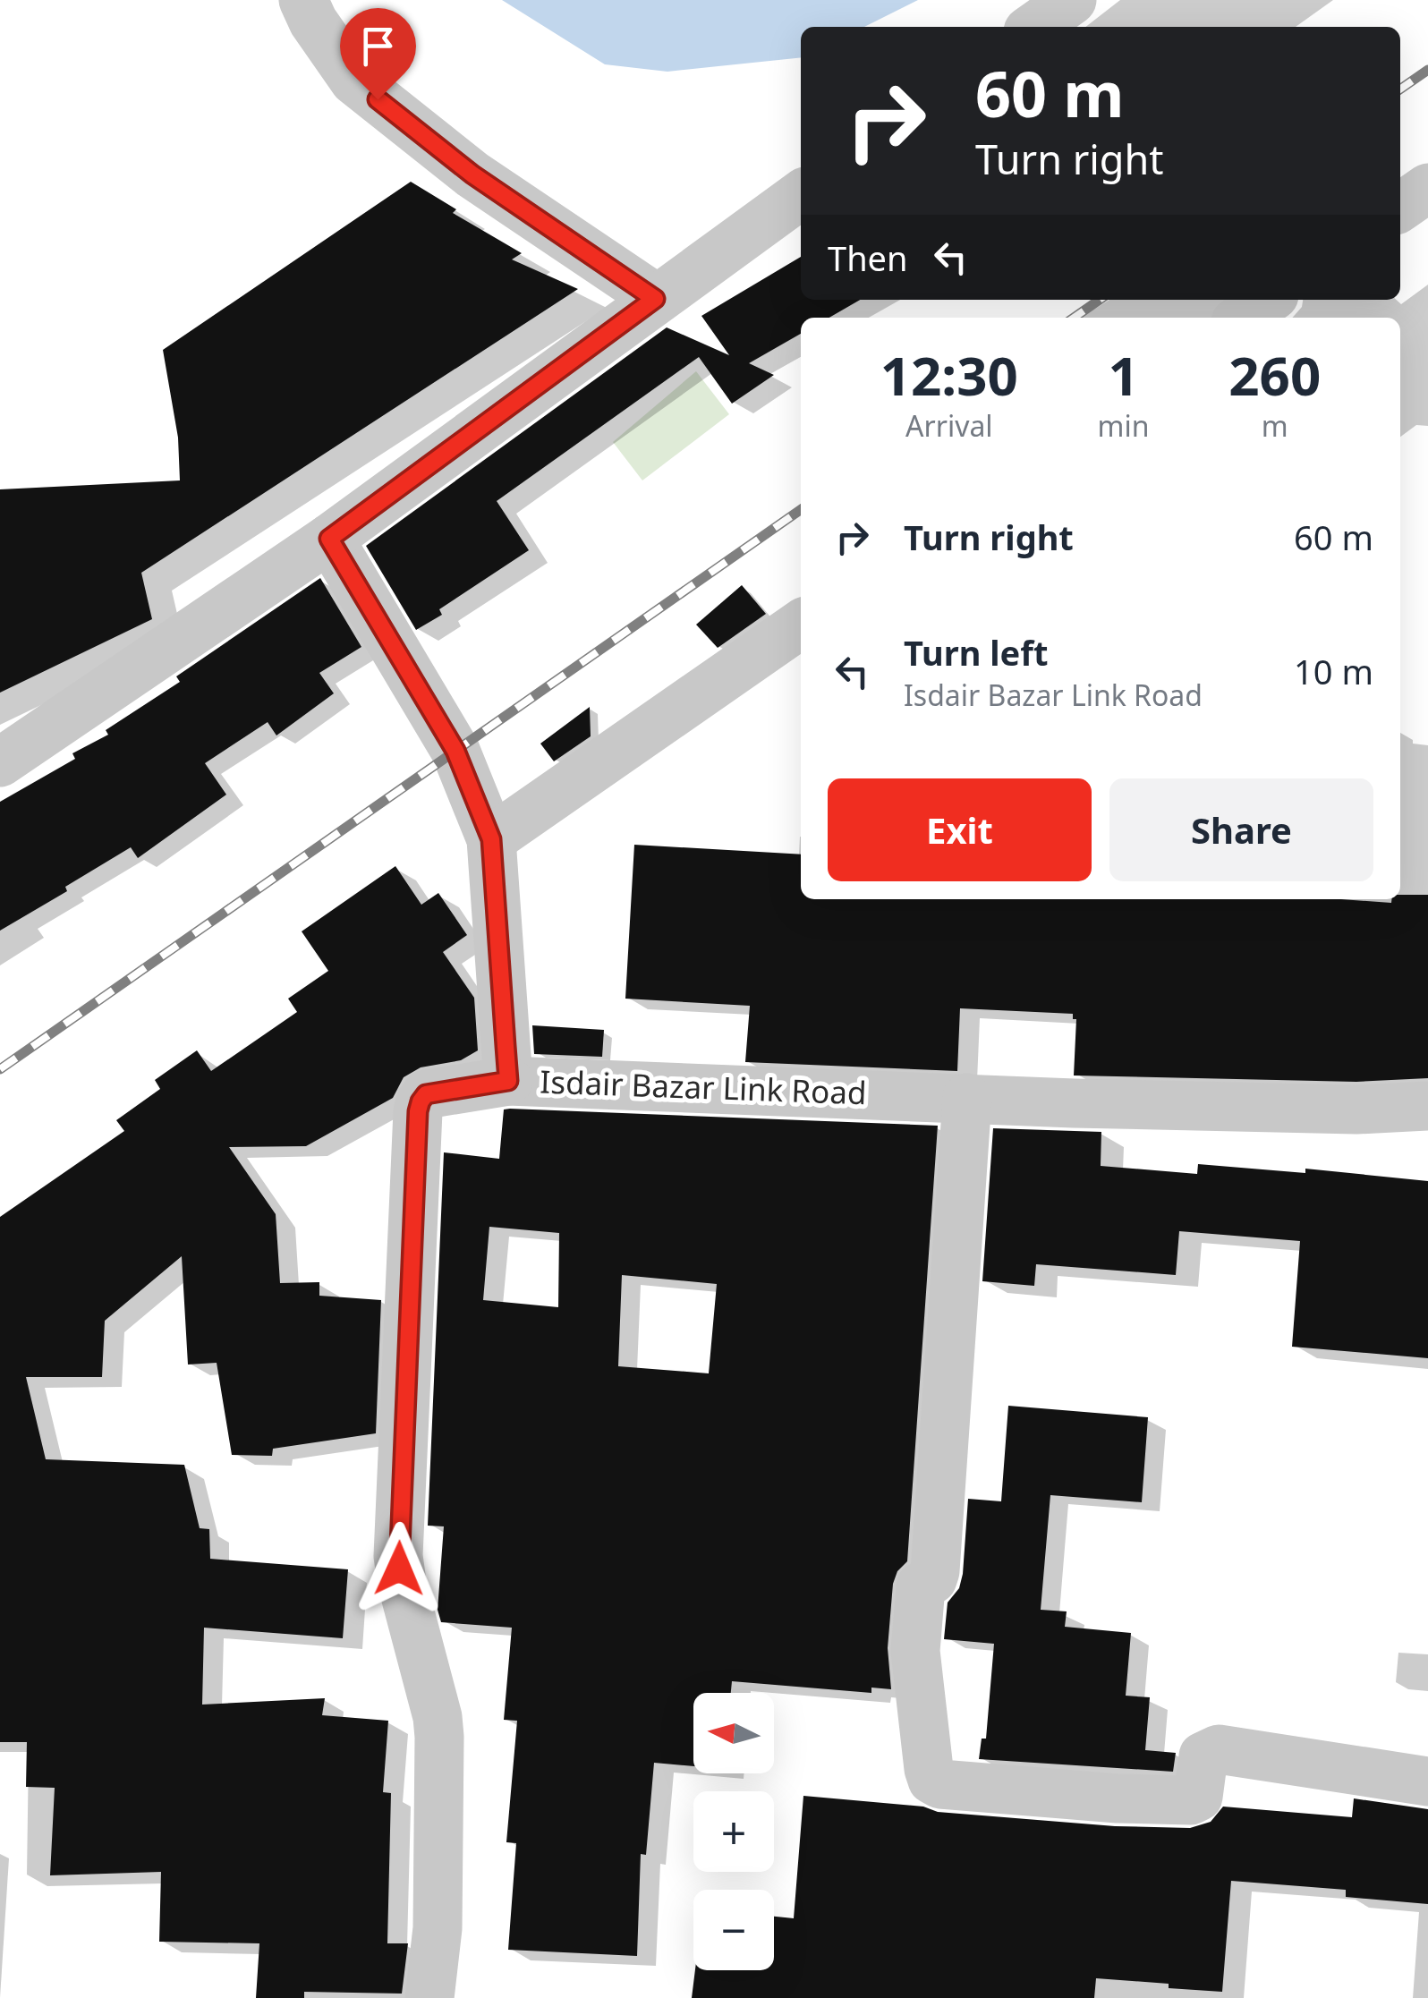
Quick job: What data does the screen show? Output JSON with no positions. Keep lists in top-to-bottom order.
{
  "streets": {
    "street": ["Isdair Bazar Link Road"]
  },
  "north": "left",
  "page": {
    "turn": ["60 m", "Turn right"],
    "then": "Then",
    "eta": [
      "12:30",
      "Arrival",
      "1",
      "min",
      "260",
      "m"
    ],
    "list": [
      {
        "name": "Turn right",
        "value": "60 m"
      },
      {
        "name": "Turn left",
        "note": "Isdair Bazar Link Road",
        "value": "10 m"
      }
    ],
    "buttons": ["Exit", "Share"],
    "map_buttons": ["+", "−"]
  }
}
